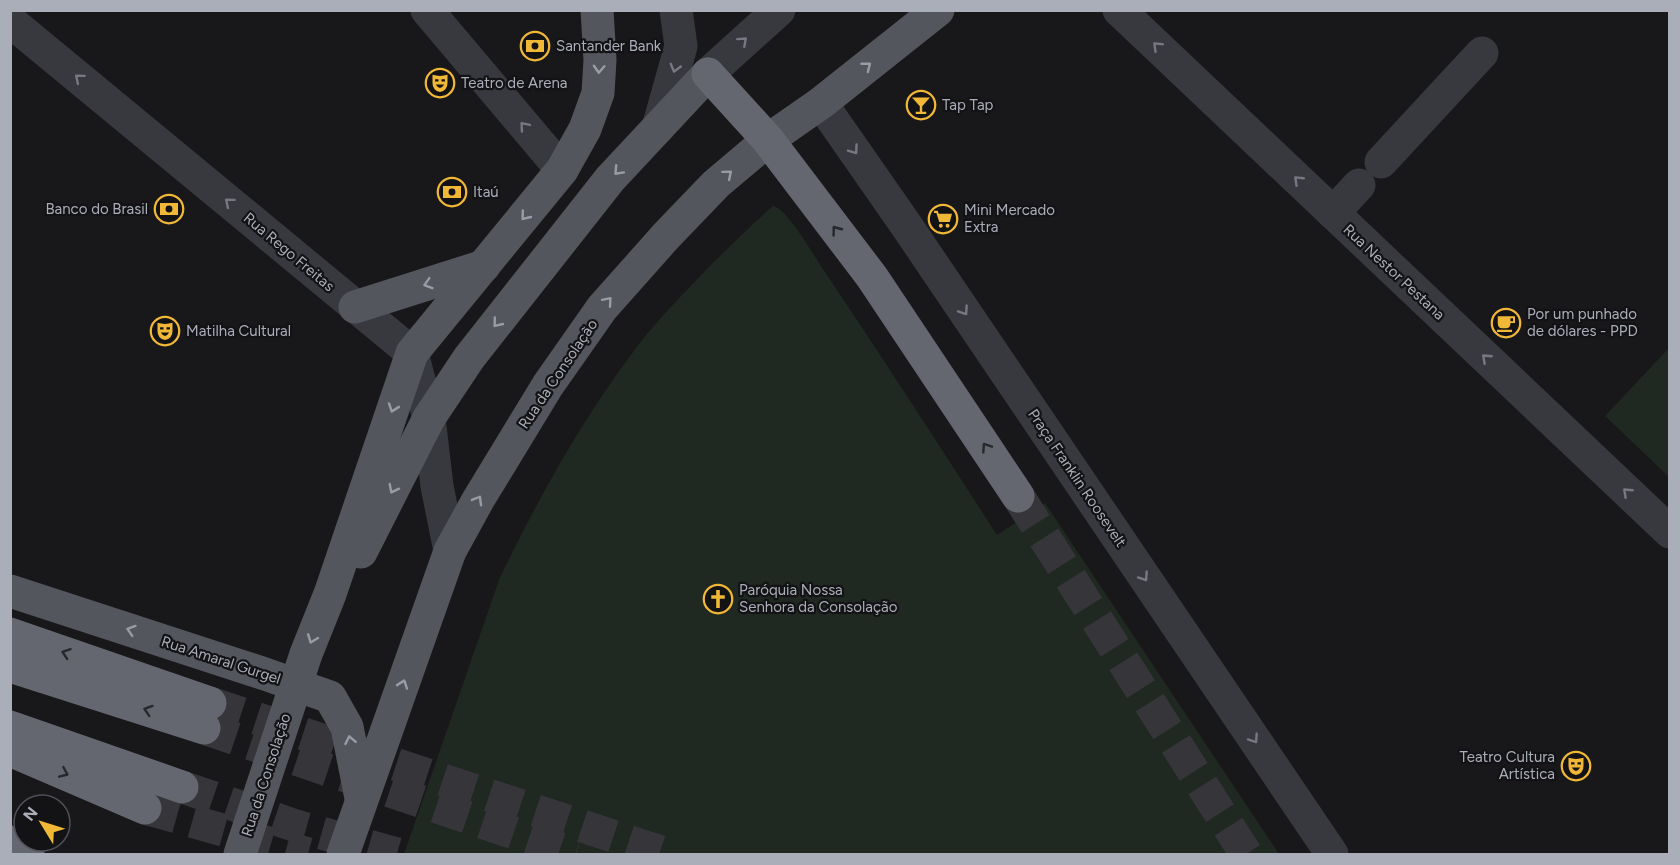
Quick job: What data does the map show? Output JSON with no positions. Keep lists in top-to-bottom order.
{
  "streets": {
    "main road": ["Rua da Consolação", "Rua Amaral Gurgel"],
    "street": ["Rua Rego Freitas", "Rua Nestor Pestana", "Praça Franklin Roosevelt"]
  },
  "crossings": [
    ["Rua Rego Freitas", "Rua da Consolação"],
    ["Rua da Consolação", "Praça Franklin Roosevelt"],
    ["Rua da Consolação", "Rua Amaral Gurgel"]
  ],
  "one_way": ["Rua Nestor Pestana", "Praça Franklin Roosevelt", "Rua Amaral Gurgel"],
  "places": {
    "bank": ["Santander Bank", "Itaú", "Banco do Brasil"],
    "theatre": ["Teatro de Arena", "Matilha Cultural", "Teatro Cultura Artística"],
    "bar": ["Tap Tap"],
    "supermarket": ["Mini Mercado Extra"],
    "cafe": ["Por um punhado de dólares - PPD"],
    "church": ["Paróquia Nossa Senhora da Consolação"]
  },
  "north": "top left"
}
